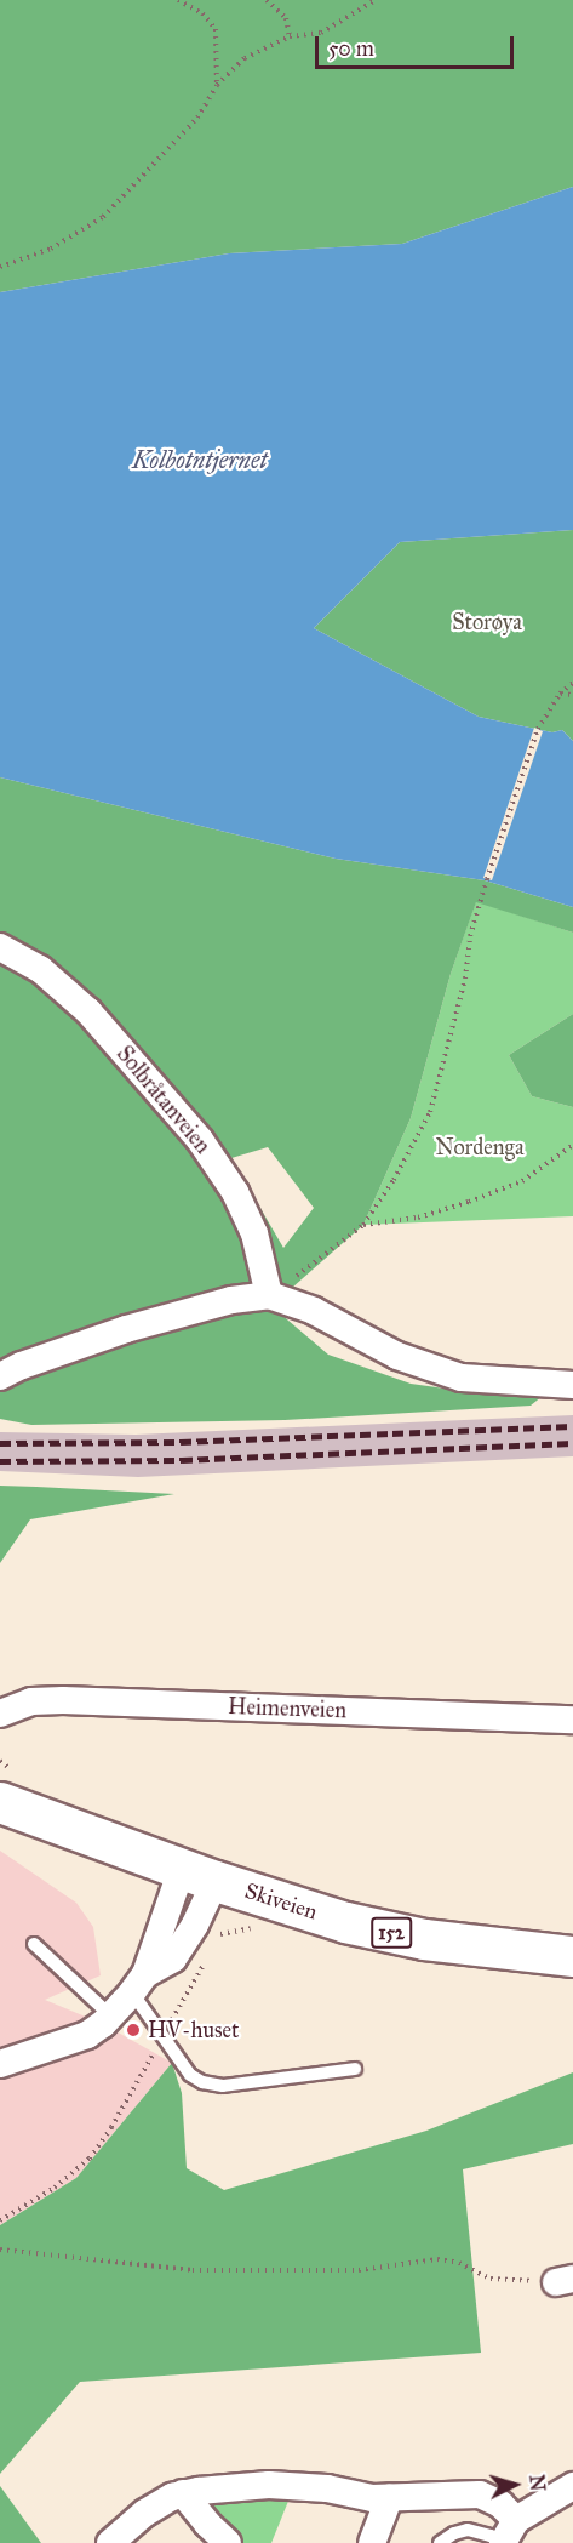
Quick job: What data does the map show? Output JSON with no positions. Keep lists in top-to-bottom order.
{
  "streets": {
    "main road": ["Skiveien", "152"],
    "street": ["Solbråtanveien", "Heimenveien"]
  },
  "water": ["Kolbotntjernet"],
  "parks": ["Storøya", "Nordenga"],
  "places": ["HV-huset"],
  "scale_bar": "50 m",
  "north": "right"
}
